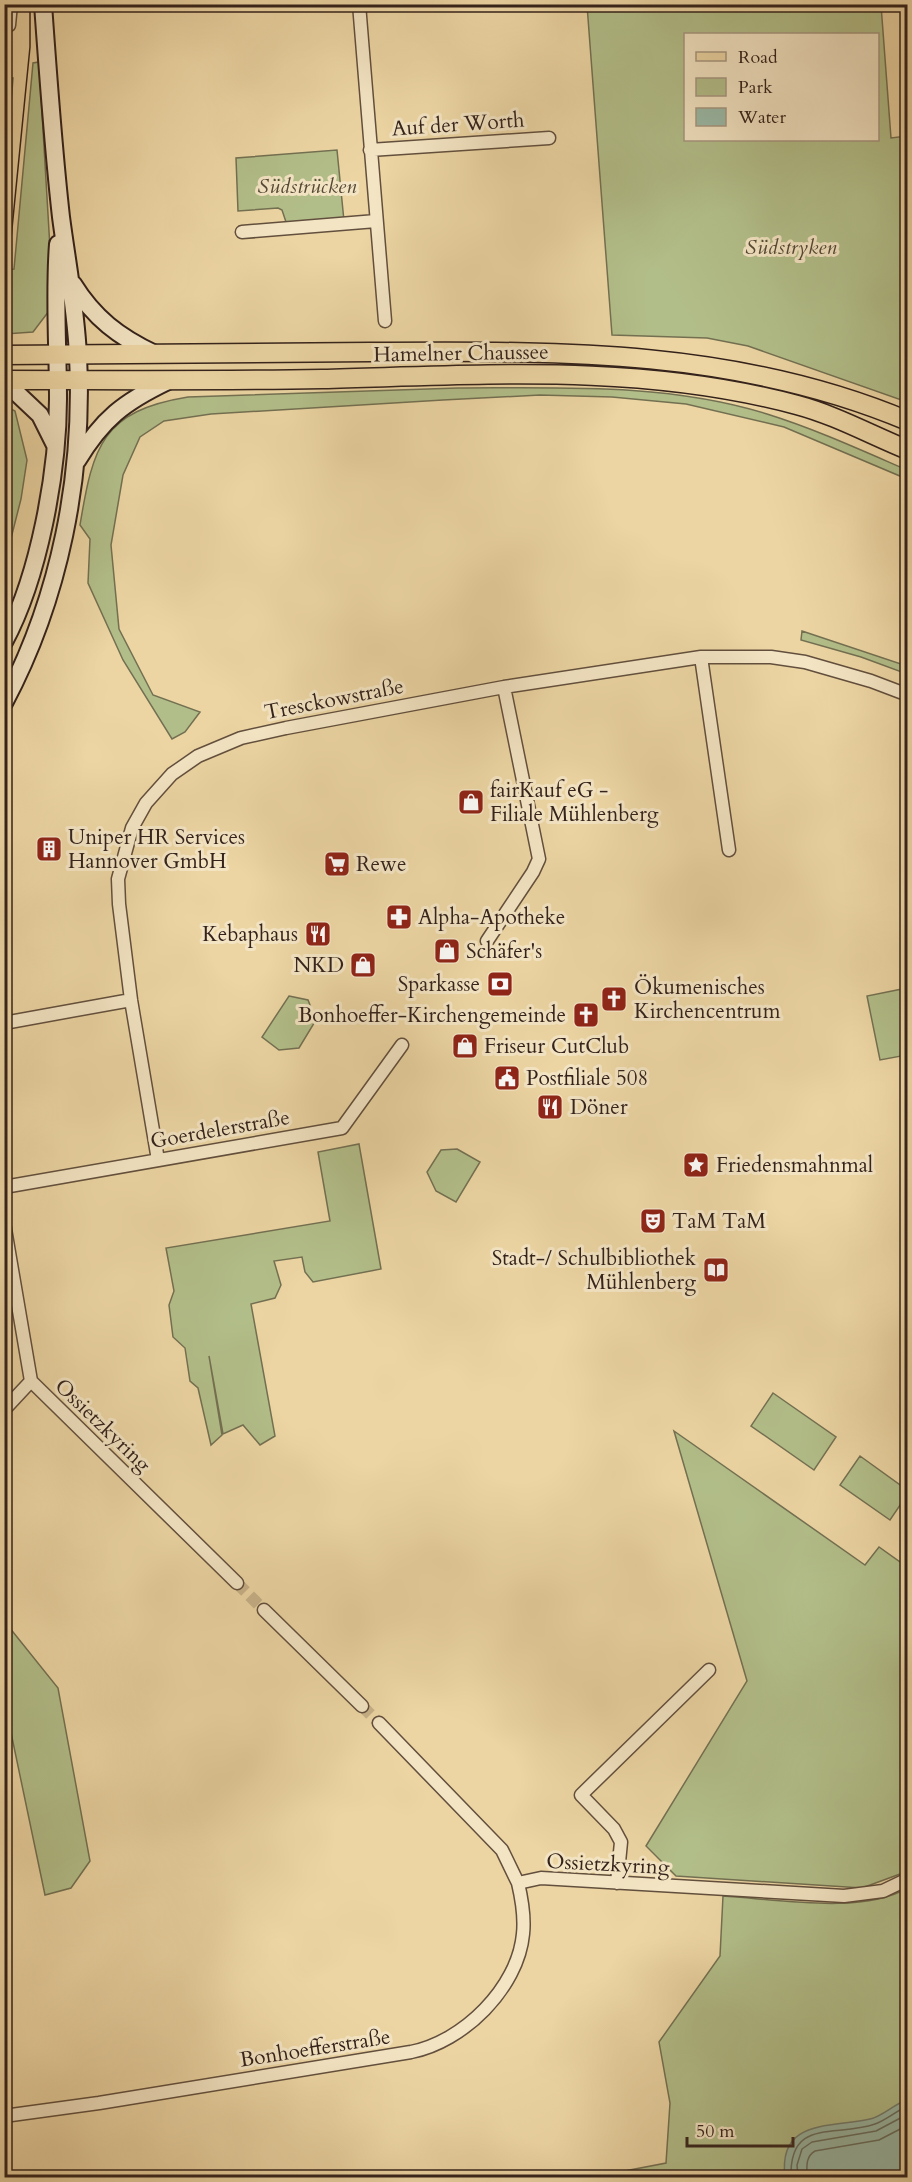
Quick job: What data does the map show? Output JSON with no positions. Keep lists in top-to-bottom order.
{
  "streets": {
    "main road": ["Hamelner Chaussee"],
    "street": [
      "Auf der Worth",
      "Tresckowstraße",
      "Goerdelerstraße",
      "Ossietzkyring",
      "Bonhoefferstraße"
    ]
  },
  "crossings": [
    ["Tresckowstraße", "Goerdelerstraße"],
    ["Ossietzkyring", "Bonhoefferstraße"]
  ],
  "parks": ["Südstrücken", "Südstryken"],
  "places": {
    "shop": [
      "fairKauf eG - Filiale Mühlenberg",
      "Schäfer's",
      "NKD",
      "Friseur CutClub"
    ],
    "building": ["Uniper HR Services Hannover GmbH"],
    "supermarket": ["Rewe"],
    "pharmacy": ["Alpha-Apotheke"],
    "restaurant": ["Kebaphaus", "Döner"],
    "bank": ["Sparkasse"],
    "church": ["Ökumenisches Kirchencentrum", "Bonhoeffer-Kirchengemeinde"],
    "public building": ["Postfiliale 508"],
    "place": ["Friedensmahnmal"],
    "theatre": ["TaM TaM"],
    "library": ["Stadt-/ Schulbibliothek Mühlenberg"]
  },
  "legend": ["Road", "Park", "Water"],
  "scale_bar": "50 m"
}
